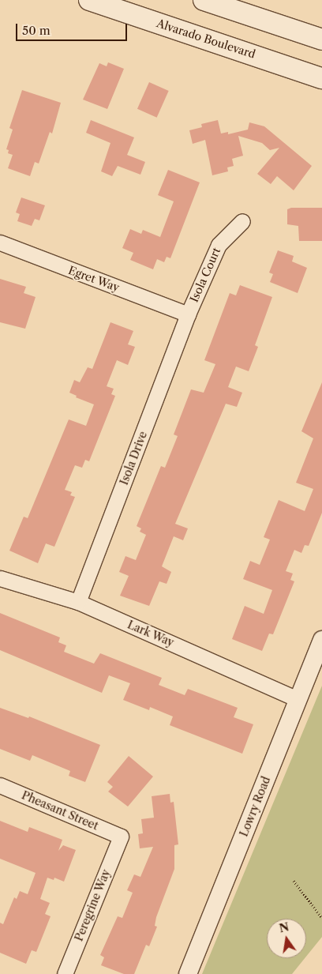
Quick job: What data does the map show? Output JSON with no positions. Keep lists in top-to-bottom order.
{
  "streets": {
    "main road": ["Alvarado Boulevard"],
    "street": [
      "Isola Court",
      "Egret Way",
      "Isola Drive",
      "Lark Way",
      "Lowry Road",
      "Pheasant Street",
      "Peregrine Way"
    ]
  },
  "crossings": [
    ["Isola Court", "Egret Way"],
    ["Isola Court", "Isola Drive"],
    ["Egret Way", "Isola Drive"],
    ["Isola Drive", "Lark Way"],
    ["Lark Way", "Lowry Road"],
    ["Pheasant Street", "Peregrine Way"]
  ],
  "scale_bar": "50 m",
  "north": "top"
}
